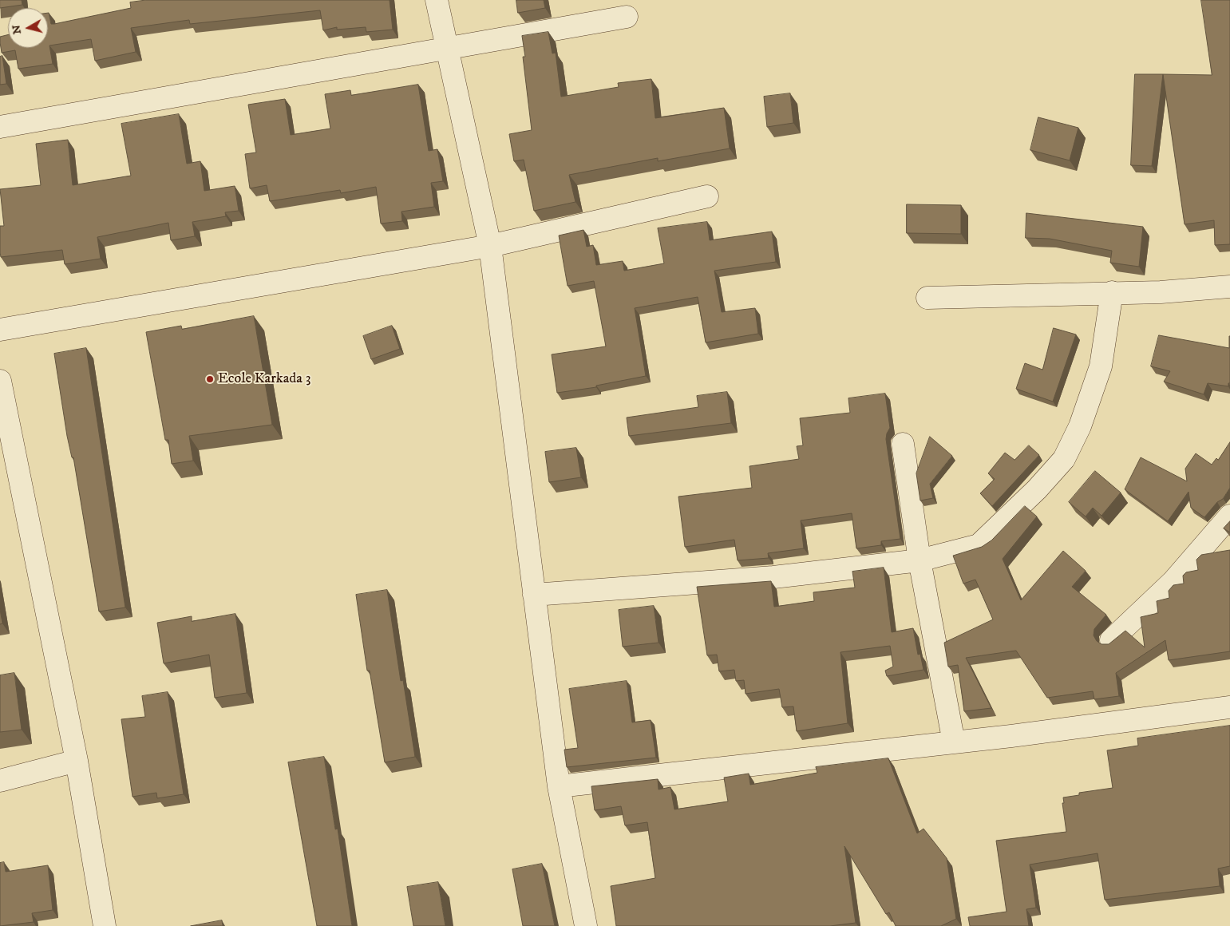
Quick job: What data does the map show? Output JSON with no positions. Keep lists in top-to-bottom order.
{
  "places": ["Ecole Karkada 3"],
  "north": "left"
}
